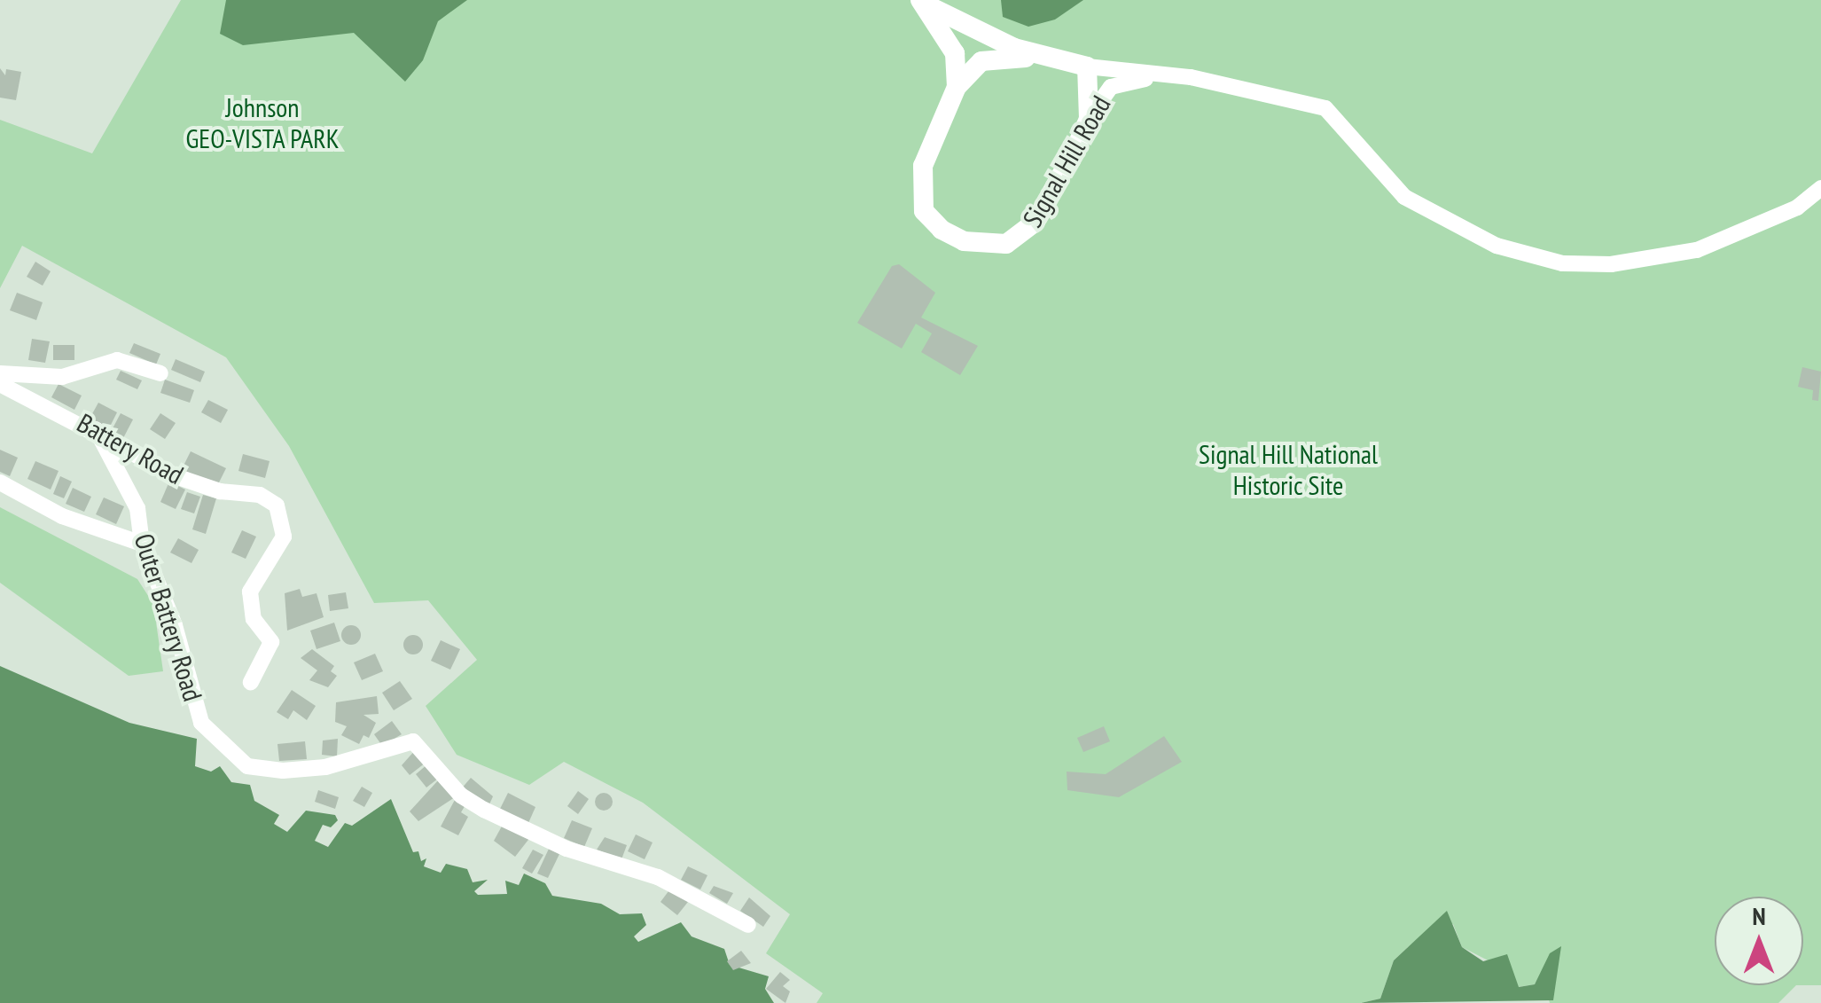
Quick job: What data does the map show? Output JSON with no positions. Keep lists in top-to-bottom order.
{
  "streets": {
    "street": ["Signal Hill Road", "Battery Road", "Outer Battery Road"]
  },
  "crossings": [
    ["Battery Road", "Outer Battery Road"]
  ],
  "parks": ["Johnson GEO-VISTA PARK", "Signal Hill National Historic Site"],
  "north": "top"
}
